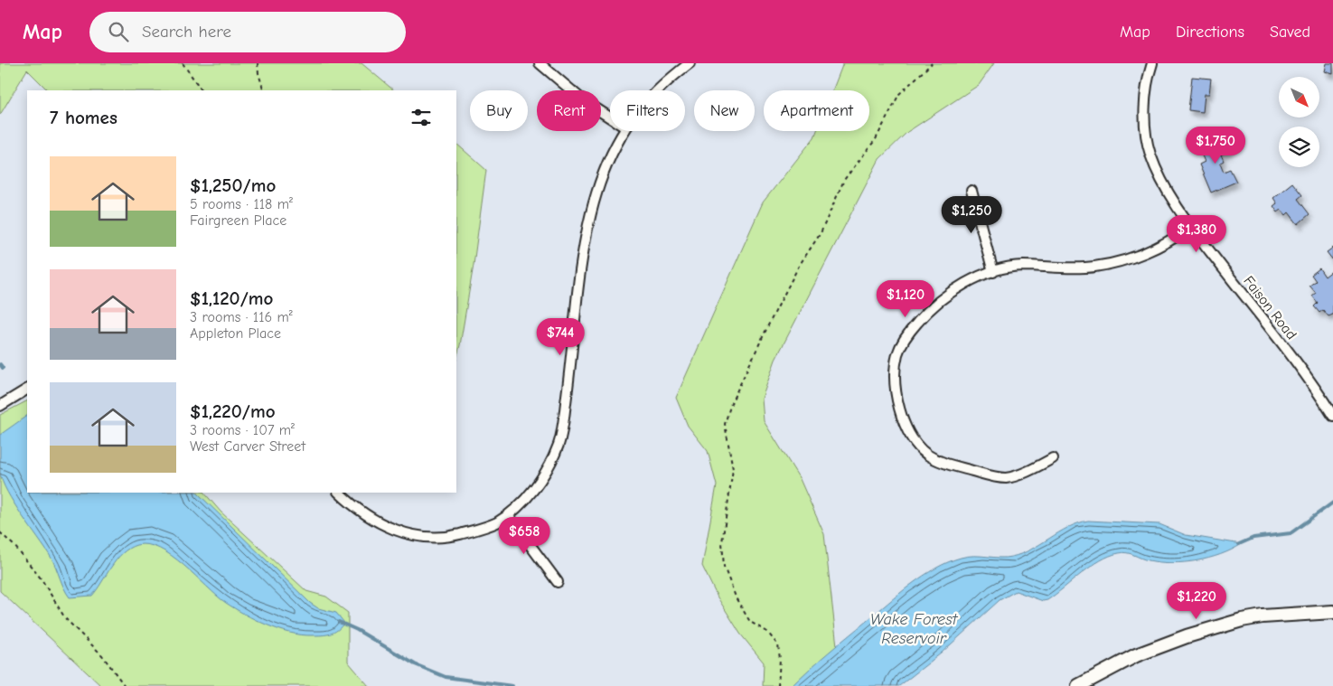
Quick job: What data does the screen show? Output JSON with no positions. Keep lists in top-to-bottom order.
{
  "streets": {
    "street": ["Faison Road"]
  },
  "water": ["Wake Forest Reservoir"],
  "north": "bottom right",
  "page": {
    "header": "Map",
    "search": "Search here",
    "nav": ["Map", "Directions", "Saved"],
    "chip": [
      "Buy",
      "Rent",
      "Filters",
      "New",
      "Apartment"
    ],
    "heading": "7 homes",
    "price": [
      "$1,750",
      "$1,250",
      "$1,380",
      "$1,120",
      "$744",
      "$658",
      "$1,220"
    ],
    "list": [
      {
        "name": "$1,250/mo",
        "note": "5 rooms · 118 m² · Fairgreen Place"
      },
      {
        "name": "$1,120/mo",
        "note": "3 rooms · 116 m² · Appleton Place"
      },
      {
        "name": "$1,220/mo",
        "note": "3 rooms · 107 m² · West Carver Street"
      }
    ]
  }
}
